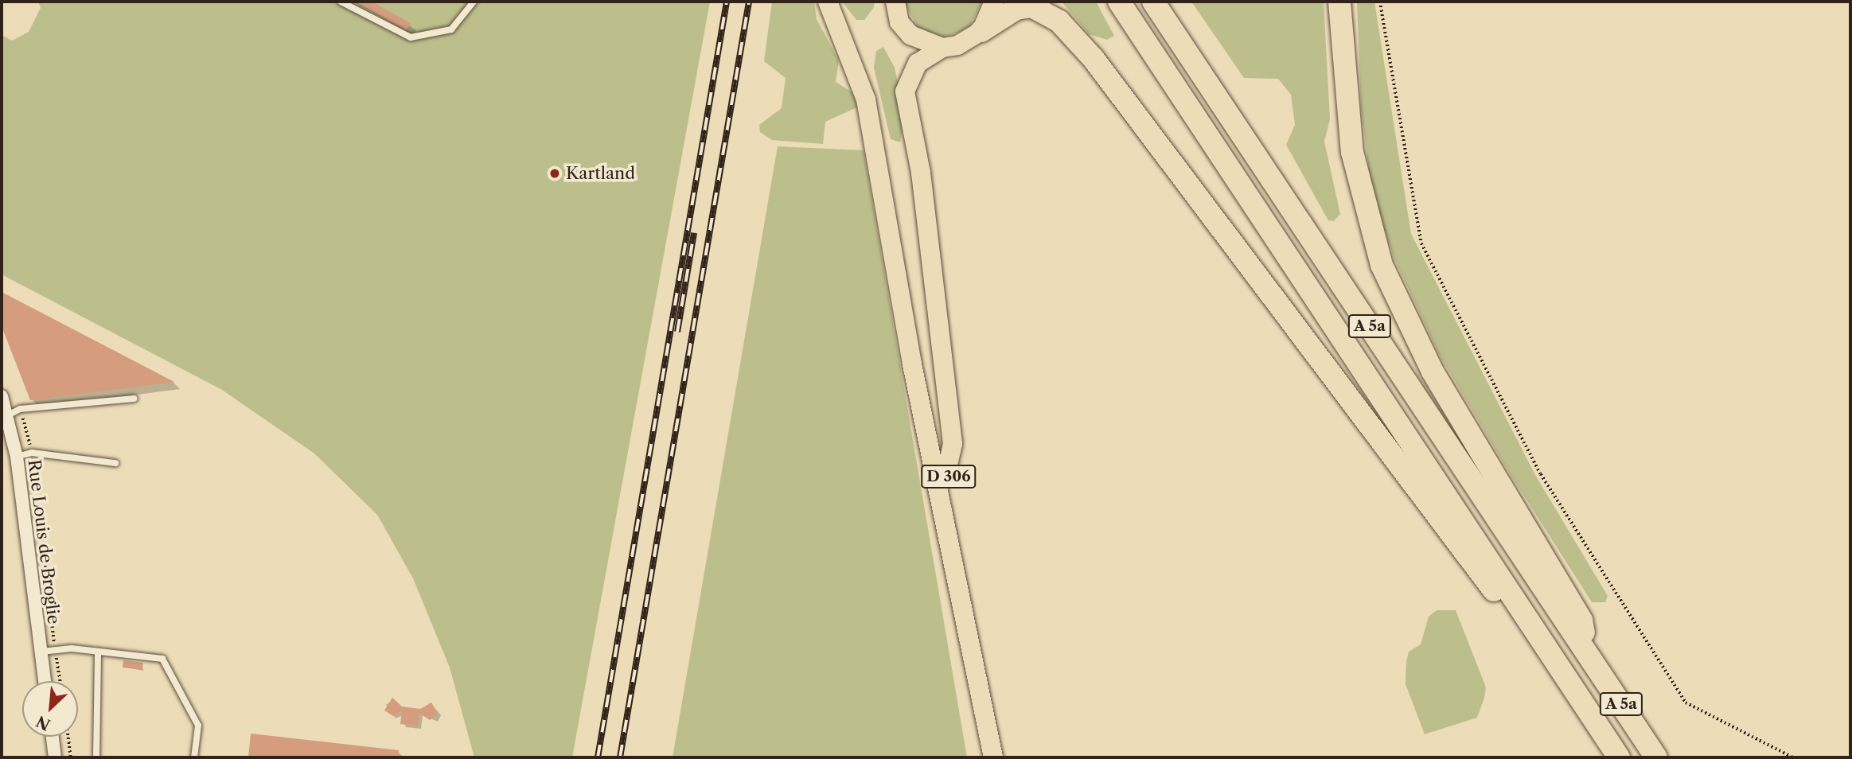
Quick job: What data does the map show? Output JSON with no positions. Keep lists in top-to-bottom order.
{
  "streets": {
    "highway": ["A 5a"],
    "main road": ["D 306"],
    "street": ["Rue Louis de Broglie"]
  },
  "places": ["Kartland"],
  "north": "bottom left"
}
